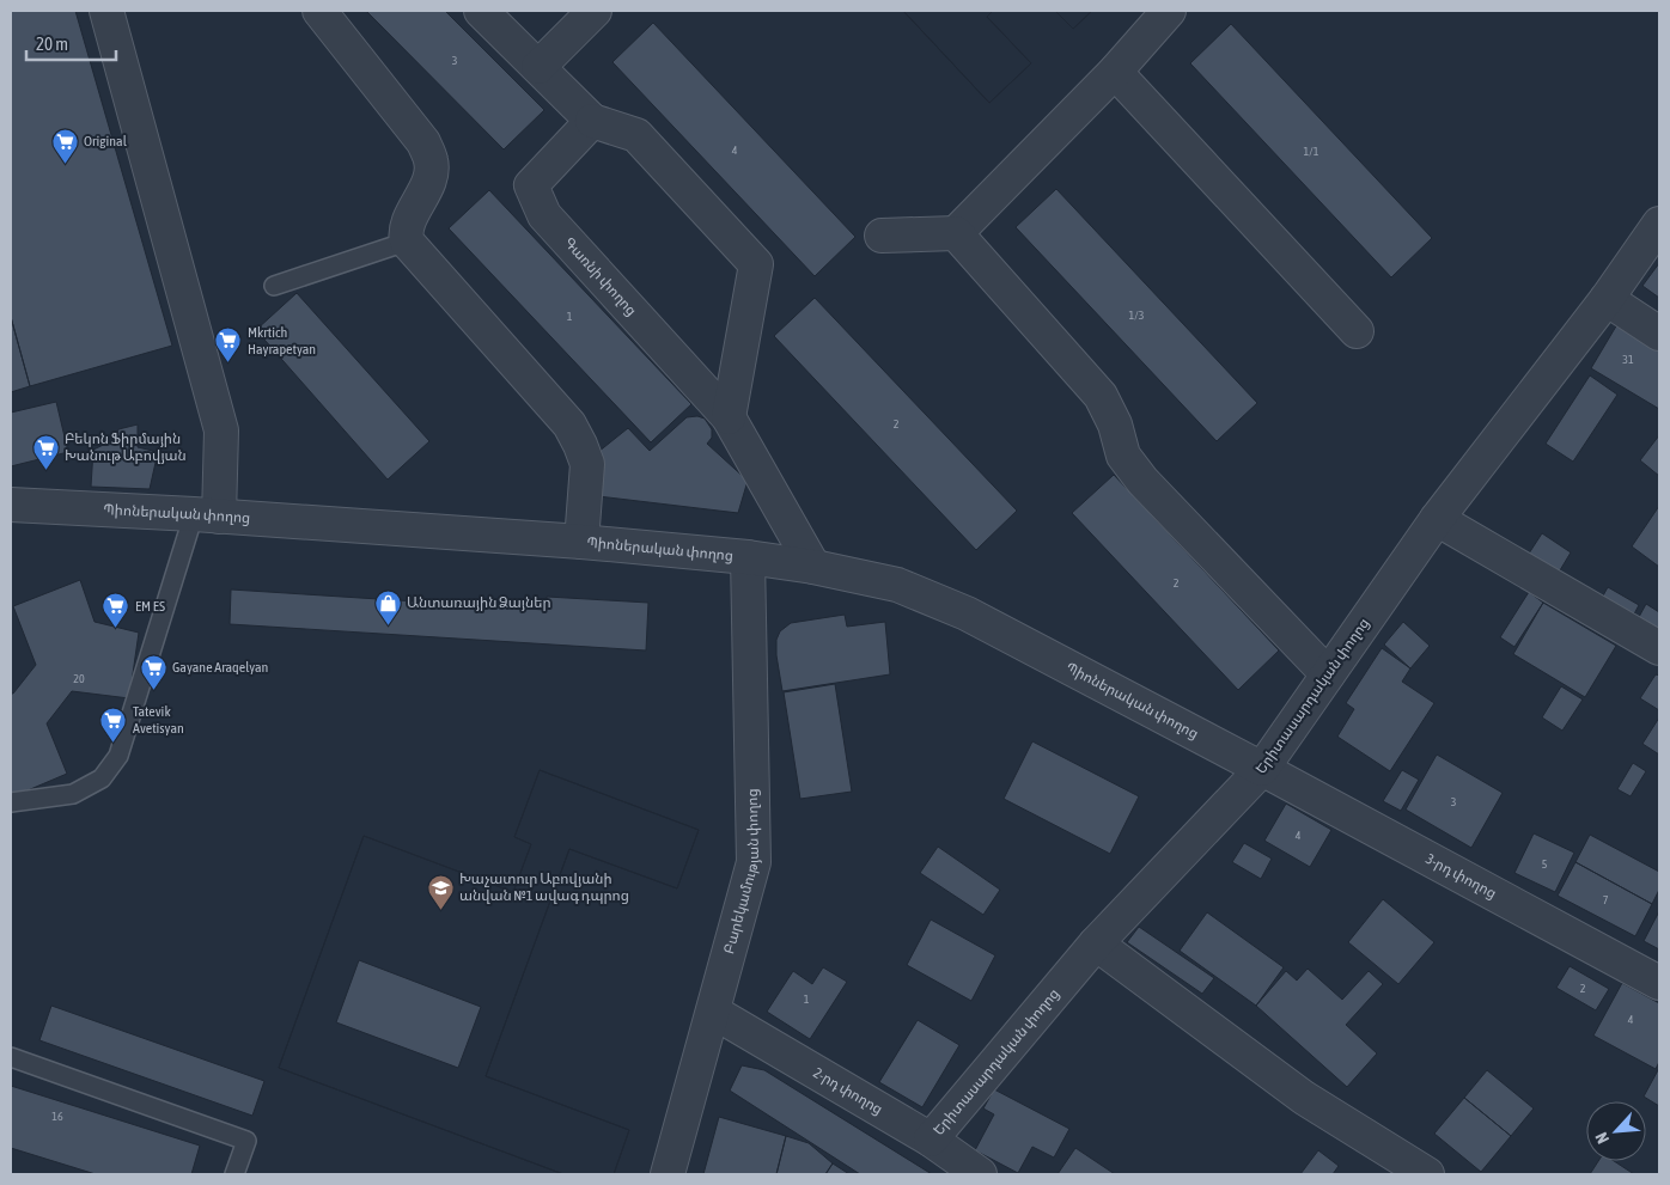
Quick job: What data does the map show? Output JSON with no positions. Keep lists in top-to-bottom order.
{
  "streets": {
    "street": [
      "Գառնի փողոց",
      "Պիոներական փողոց",
      "Երիտասարդական փողոց",
      "Բարեկամության փողոց",
      "3-րդ փողոց",
      "2-րդ փողոց"
    ]
  },
  "crossings": [
    ["Գառնի փողոց", "Պիոներական փողոց"],
    ["Պիոներական փողոց", "Երիտասարդական փողոց"],
    ["Պիոներական փողոց", "Բարեկամության փողոց"],
    ["Պիոներական փողոց", "3-րդ փողոց"],
    ["Երիտասարդական փողոց", "3-րդ փողոց"],
    ["Երիտասարդական փողոց", "2-րդ փողոց"],
    ["Բարեկամության փողոց", "2-րդ փողոց"]
  ],
  "places": {
    "supermarket": [
      "Original",
      "Mkrtich Hayrapetyan",
      "Բեկոն Ֆիրմային Խանութ Աբովյան",
      "EM ES",
      "Gayane Araqelyan",
      "Tatevik Avetisyan"
    ],
    "shop": ["Անտառային Ձայներ"],
    "school or university": ["Խաչատուր Աբովյանի անվան №1 ավագ դպրոց"]
  },
  "house_numbers": [
    "3",
    "4",
    "1/1",
    "1/3",
    "1",
    "31",
    "2",
    "2",
    "20",
    "3",
    "4",
    "5",
    "7",
    "2",
    "1",
    "4",
    "16"
  ],
  "scale_bar": "20 m",
  "north": "bottom left"
}
